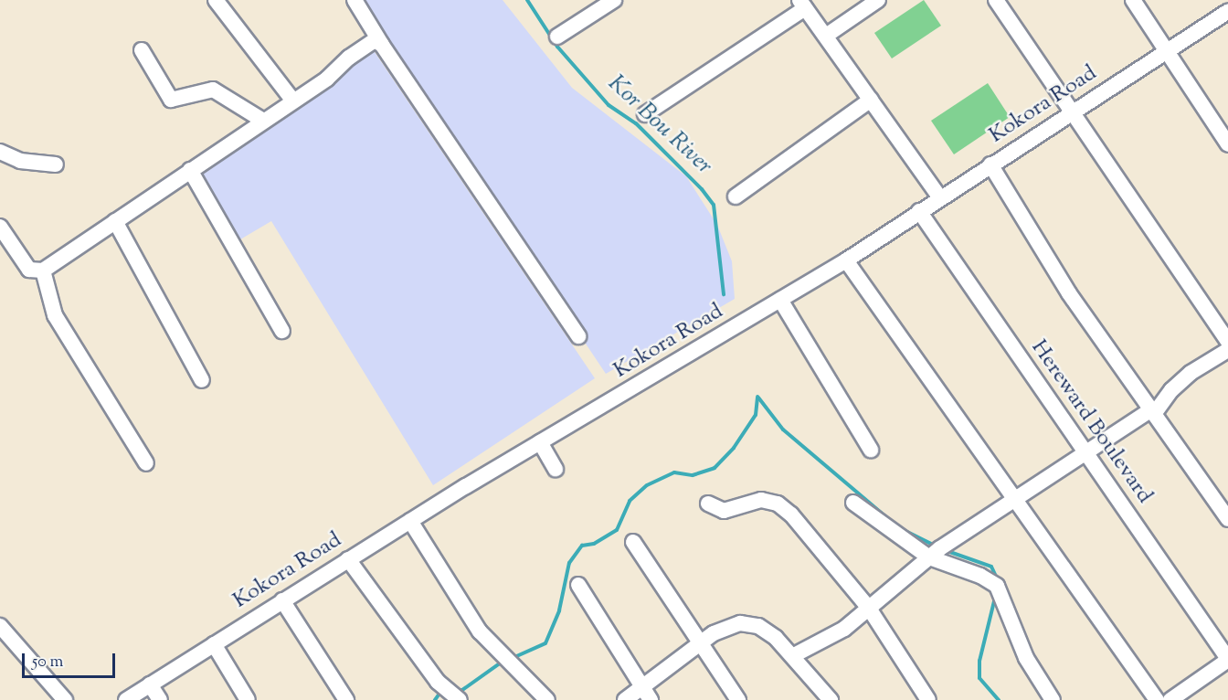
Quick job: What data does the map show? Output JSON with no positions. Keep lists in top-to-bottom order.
{
  "streets": {
    "street": ["Kokora Road", "Hereward Boulevard"]
  },
  "crossings": [
    ["Kokora Road", "Hereward Boulevard"]
  ],
  "water": ["Kor Bou River"],
  "scale_bar": "50 m"
}
